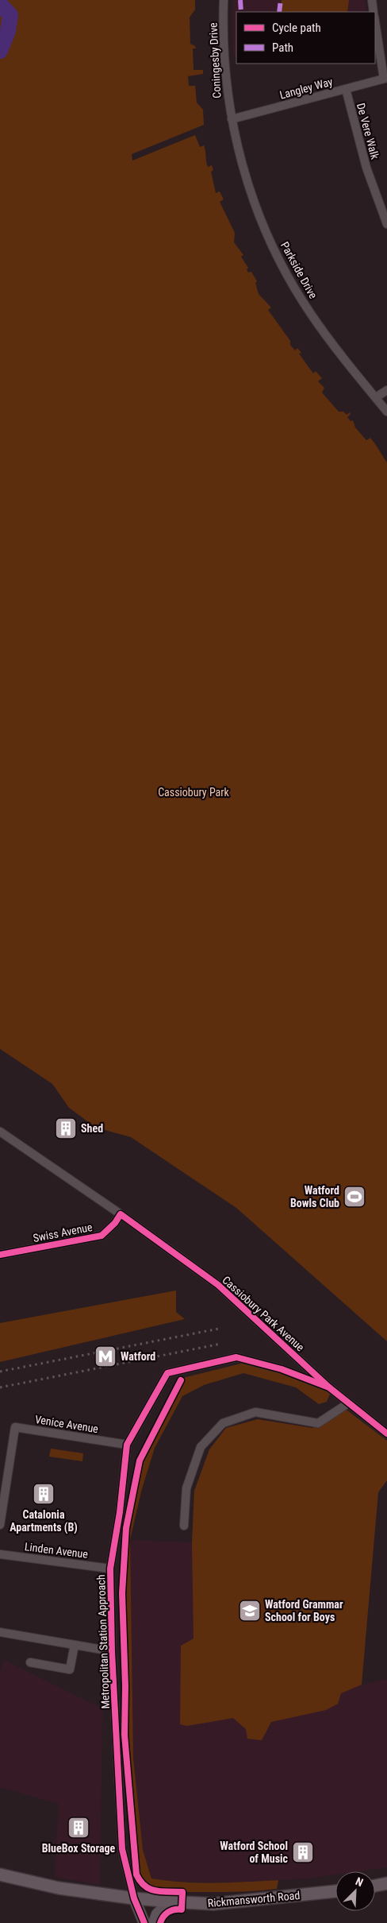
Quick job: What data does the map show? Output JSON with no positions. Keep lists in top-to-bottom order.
{
  "streets": {
    "main road": ["Rickmansworth Road"],
    "street": [
      "Coningesby Drive",
      "Langley Way",
      "De Vere Walk",
      "Parkside Drive",
      "Swiss Avenue",
      "Cassiobury Park Avenue",
      "Venice Avenue",
      "Linden Avenue",
      "Metropolitan Station Approach"
    ]
  },
  "crossings": [
    ["Coningesby Drive", "Langley Way"],
    ["Coningesby Drive", "Parkside Drive"],
    ["Langley Way", "De Vere Walk"],
    ["Langley Way", "Parkside Drive"],
    ["Swiss Avenue", "Cassiobury Park Avenue"],
    ["Cassiobury Park Avenue", "Metropolitan Station Approach"],
    ["Venice Avenue", "Metropolitan Station Approach"],
    ["Linden Avenue", "Metropolitan Station Approach"],
    ["Metropolitan Station Approach", "Rickmansworth Road"]
  ],
  "parks": ["Cassiobury Park"],
  "places": {
    "building": [
      "Shed",
      "Catalonia Apartments (B)",
      "BlueBox Storage",
      "Watford School of Music"
    ],
    "sports": ["Watford Bowls Club"],
    "metro station": ["Watford"],
    "school or university": ["Watford Grammar School for Boys"]
  },
  "legend": ["Cycle path", "Path"],
  "north": "top right"
}
